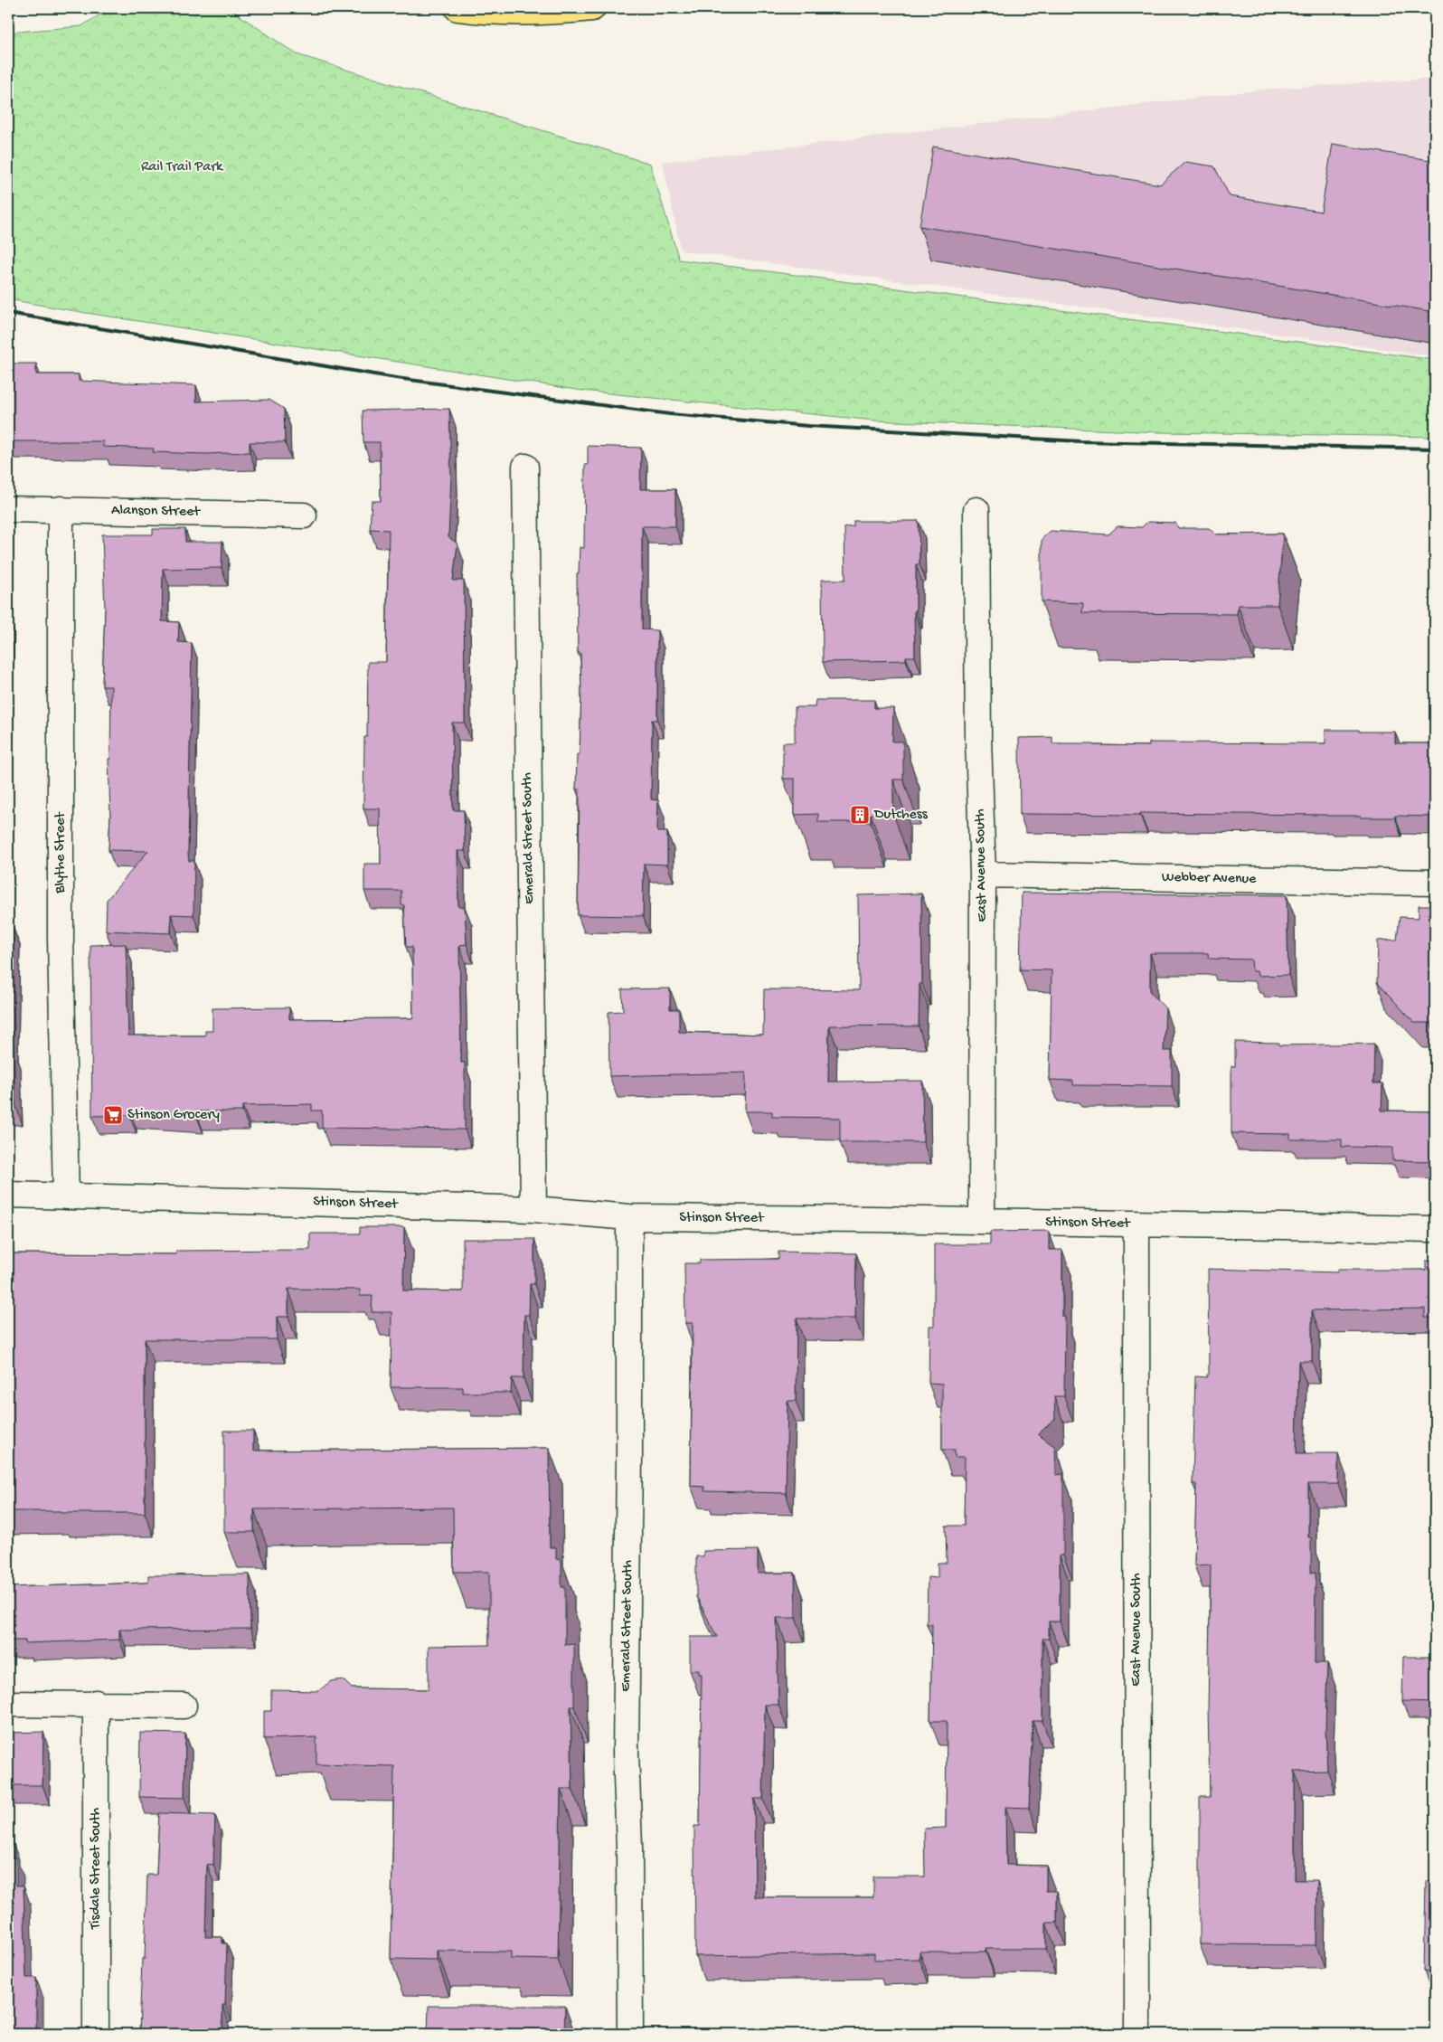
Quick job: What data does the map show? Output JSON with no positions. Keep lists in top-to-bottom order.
{
  "streets": {
    "street": [
      "Alanson Street",
      "Emerald Street South",
      "Blythe Street",
      "East Avenue South",
      "Webber Avenue",
      "Stinson Street",
      "Tisdale Street South"
    ]
  },
  "crossings": [
    ["Alanson Street", "Blythe Street"],
    ["Emerald Street South", "Stinson Street"],
    ["Blythe Street", "Stinson Street"],
    ["East Avenue South", "Webber Avenue"],
    ["East Avenue South", "Stinson Street"]
  ],
  "parks": ["Rail Trail Park"],
  "places": {
    "building": ["Dutchess"],
    "supermarket": ["Stinson Grocery"]
  }
}
